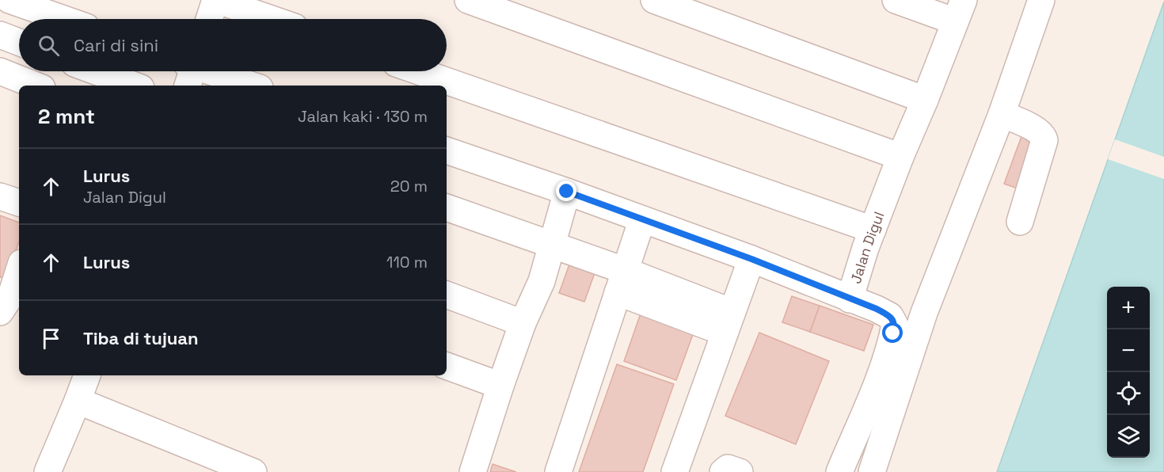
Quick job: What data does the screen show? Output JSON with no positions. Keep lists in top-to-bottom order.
{
  "streets": {
    "street": ["Jalan Digul"]
  },
  "page": {
    "search": "Cari di sini",
    "heading": ["2 mnt", "Jalan kaki · 130 m"],
    "list": [
      ["Lurus", "Jalan Digul", "20 m"],
      ["Lurus", "110 m"],
      "Tiba di tujuan"
    ],
    "map_buttons": ["+", "−"]
  }
}
